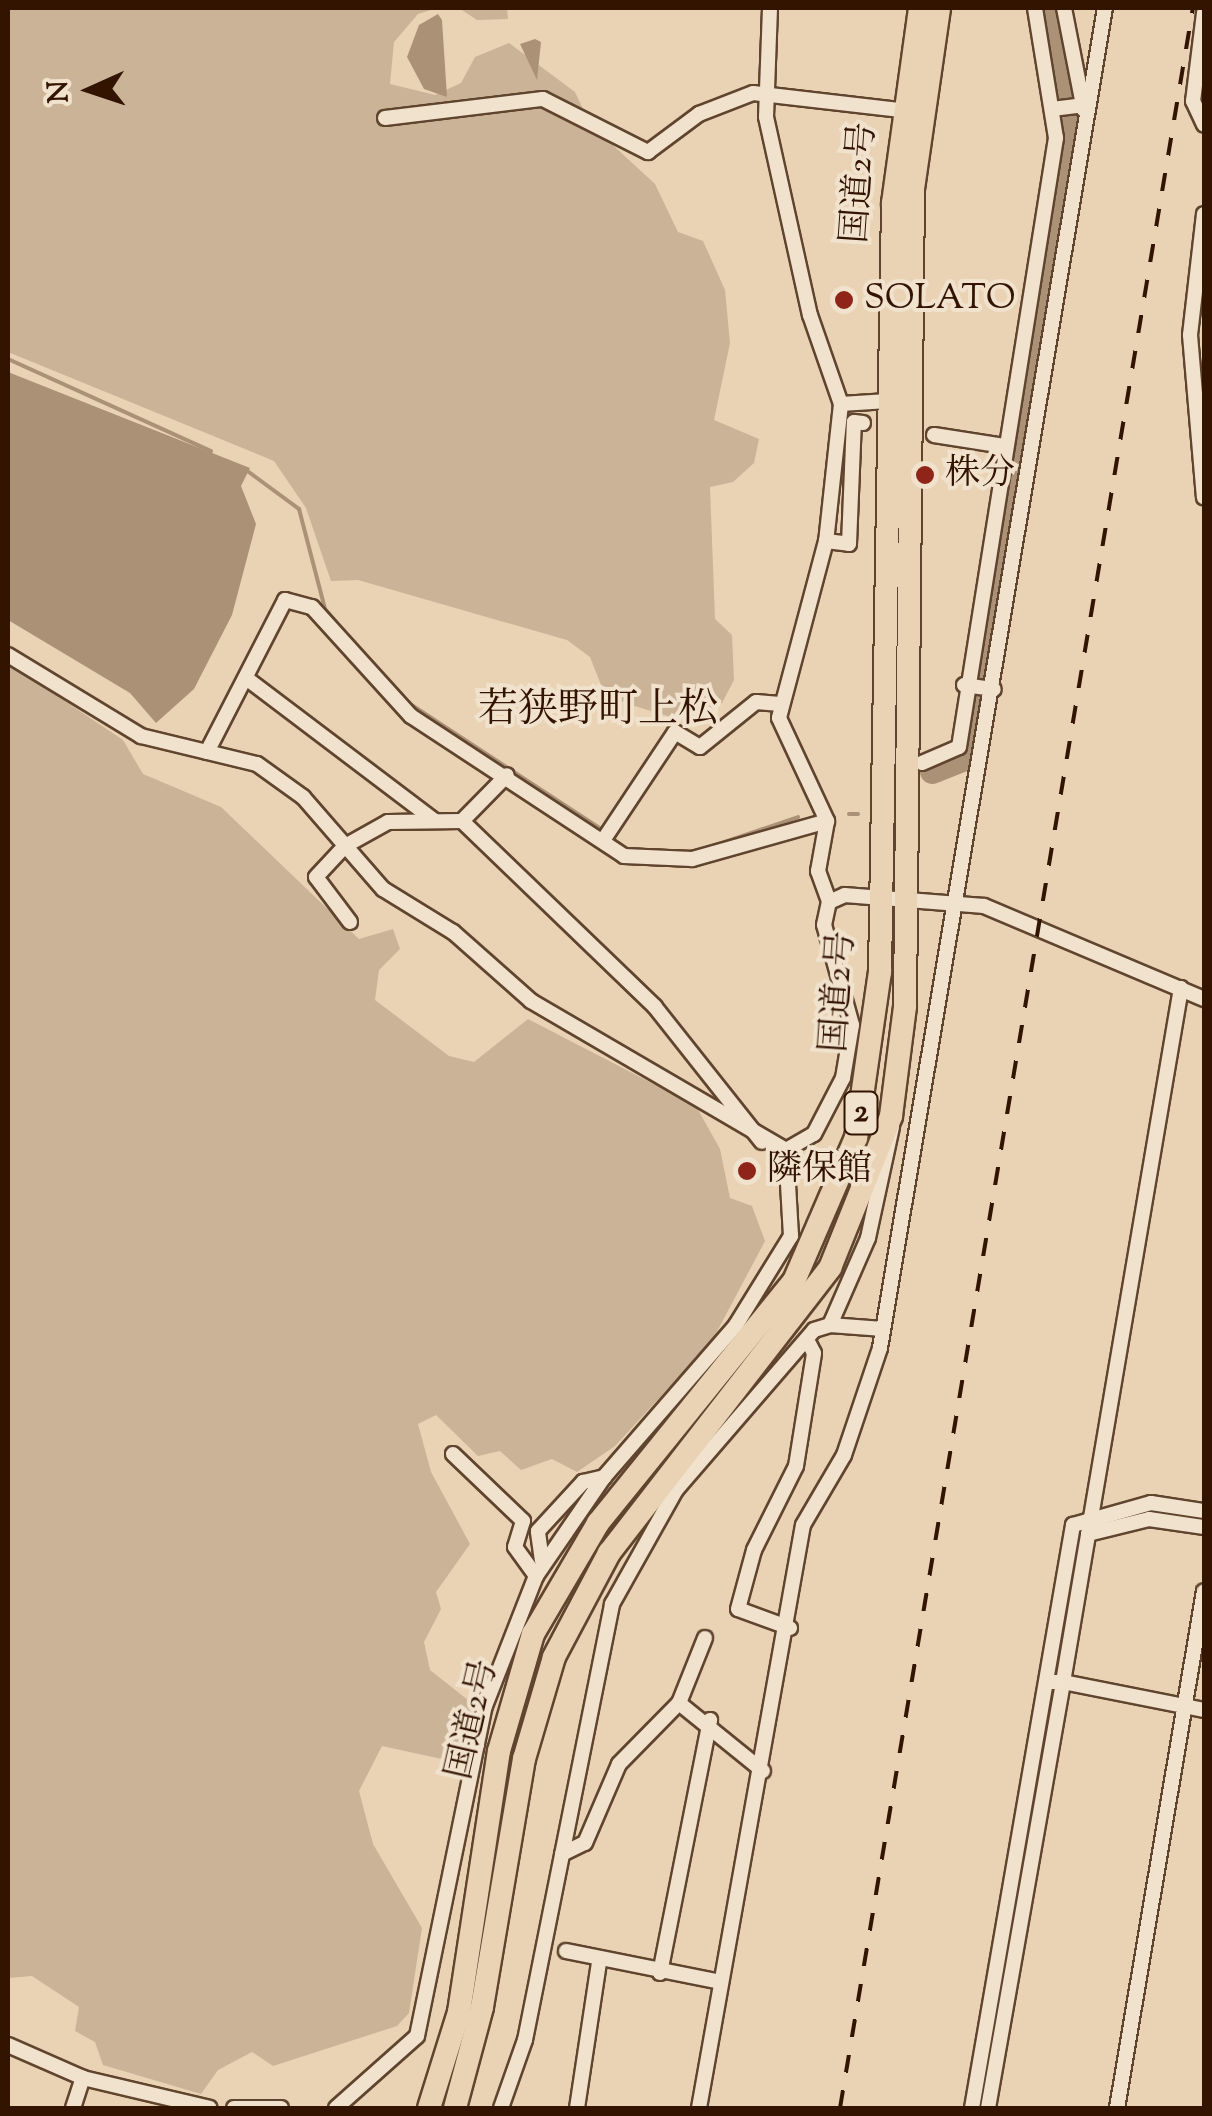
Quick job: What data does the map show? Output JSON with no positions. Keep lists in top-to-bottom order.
{
  "streets": {
    "highway": ["国道2号", "2"]
  },
  "districts": ["若狭野町上松"],
  "places": ["SOLATO", "株分", "隣保館"],
  "north": "left"
}
